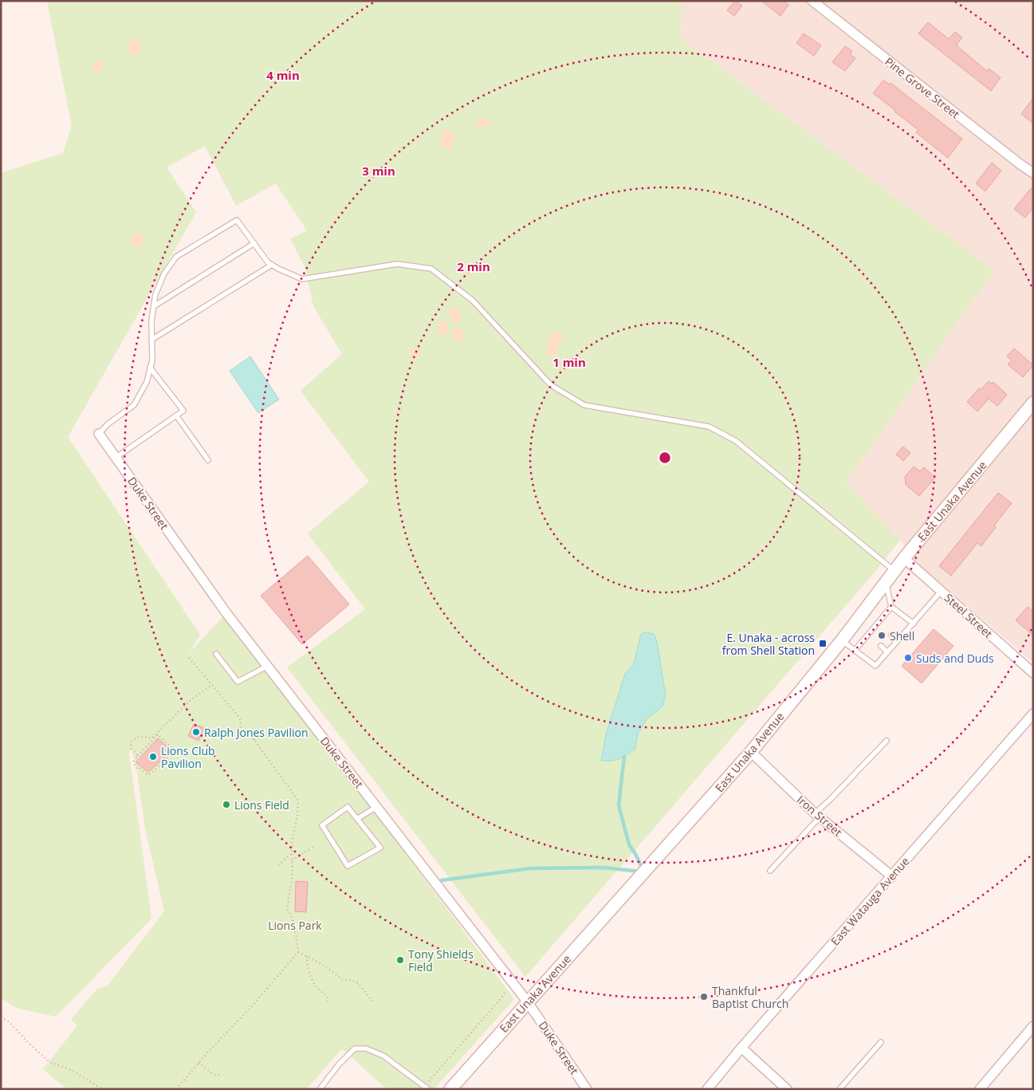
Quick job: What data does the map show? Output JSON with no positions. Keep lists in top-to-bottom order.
{
  "streets": {
    "main road": ["East Unaka Avenue"],
    "street": [
      "Pine Grove Street",
      "Duke Street",
      "Steel Street",
      "Iron Street",
      "East Watauga Avenue"
    ]
  },
  "crossings": [
    ["East Unaka Avenue", "Duke Street"],
    ["East Unaka Avenue", "Steel Street"],
    ["East Unaka Avenue", "Iron Street"],
    ["Iron Street", "East Watauga Avenue"]
  ],
  "parks": ["Lions Park"],
  "places": {
    "other": [
      "Shell",
      "Suds and Duds",
      "Ralph Jones Pavilion",
      "Lions Club Pavilion",
      "Lions Field",
      "Tony Shields Field",
      "Thankful Baptist Church"
    ],
    "transit": ["E. Unaka - across from Shell Station"]
  },
  "rings": [
    "4 min",
    "3 min",
    "2 min",
    "1 min"
  ]
}
